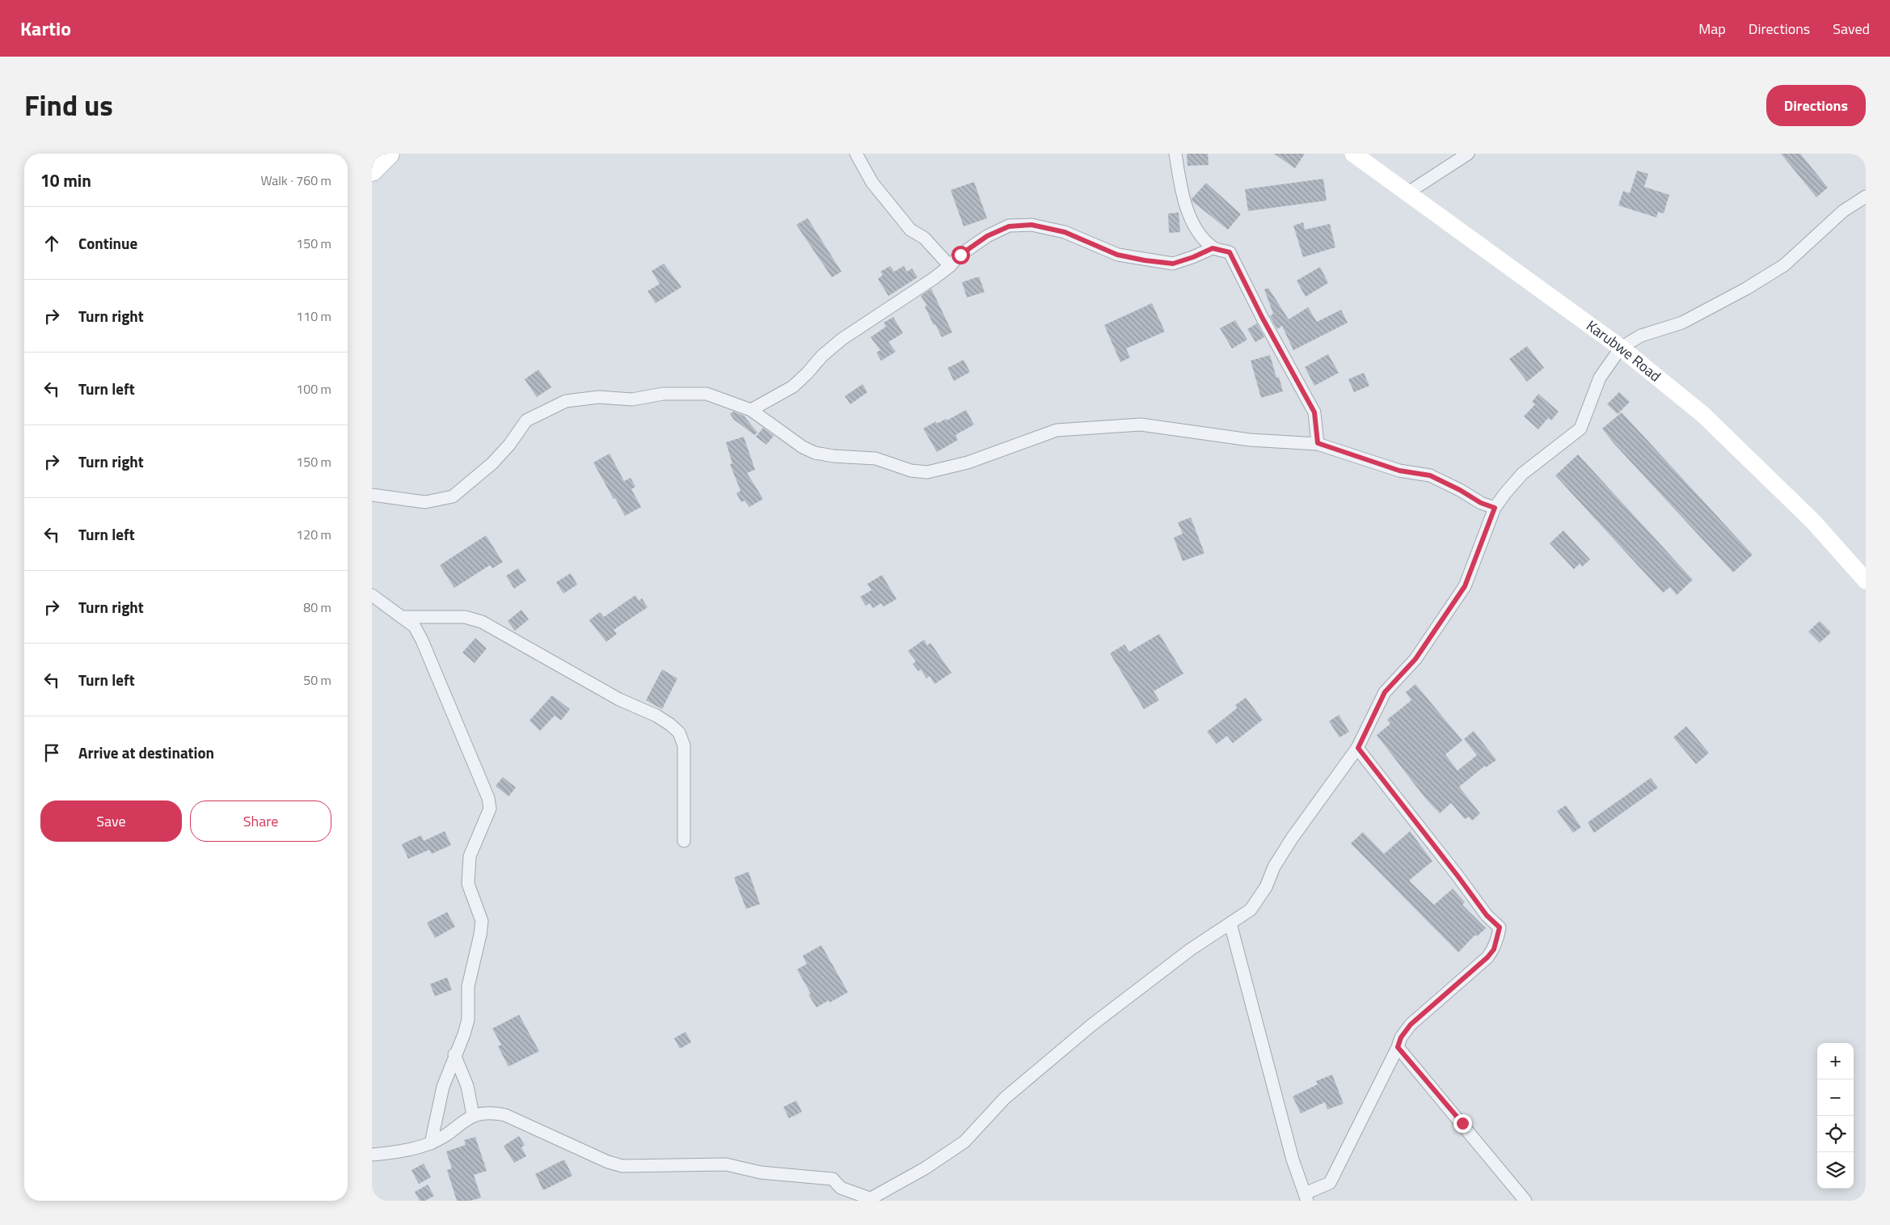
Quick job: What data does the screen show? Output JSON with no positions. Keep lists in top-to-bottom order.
{
  "streets": {
    "street": ["Karubwe Road"]
  },
  "page": {
    "header": "Kartio",
    "nav": ["Map", "Directions", "Saved"],
    "title": "Find us",
    "buttons": [
      "Directions",
      ["Save", "Share"]
    ],
    "heading": ["10 min", "Walk · 760 m"],
    "list": [
      ["Continue", "150 m"],
      ["Turn right", "110 m"],
      ["Turn left", "100 m"],
      ["Turn right", "150 m"],
      ["Turn left", "120 m"],
      ["Turn right", "80 m"],
      ["Turn left", "50 m"],
      "Arrive at destination"
    ],
    "map_buttons": ["+", "−"]
  }
}
